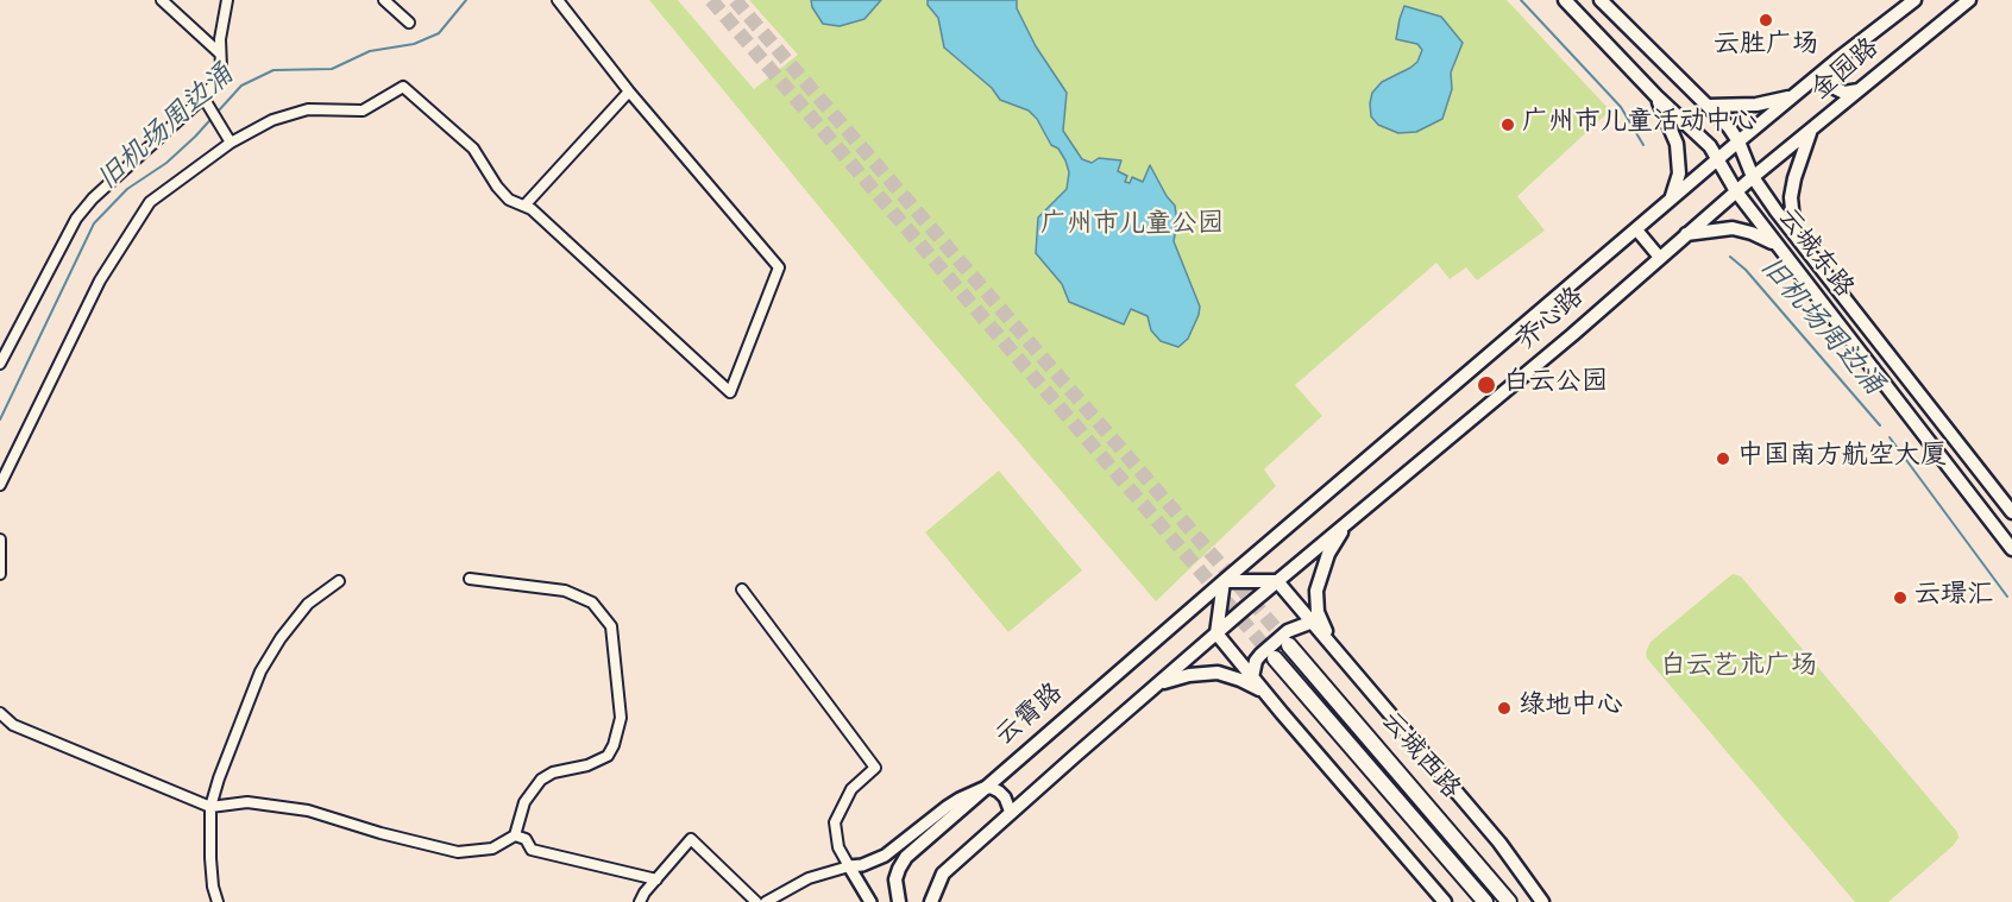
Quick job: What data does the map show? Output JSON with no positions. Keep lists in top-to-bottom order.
{
  "streets": {
    "main road": [
      "金园路",
      "云城东路",
      "齐心路",
      "云霄路",
      "云城西路"
    ]
  },
  "crossings": [
    ["金园路", "云城东路"],
    ["金园路", "齐心路"],
    ["云城东路", "齐心路"],
    ["齐心路", "云霄路"]
  ],
  "water": ["旧机场周边涌"],
  "parks": ["广州市儿童公园", "白云艺术广场"],
  "places": [
    "云胜广场",
    "广州市儿童活动中心",
    "白云公园",
    "中国南方航空大厦",
    "云璟汇",
    "绿地中心"
  ]
}
